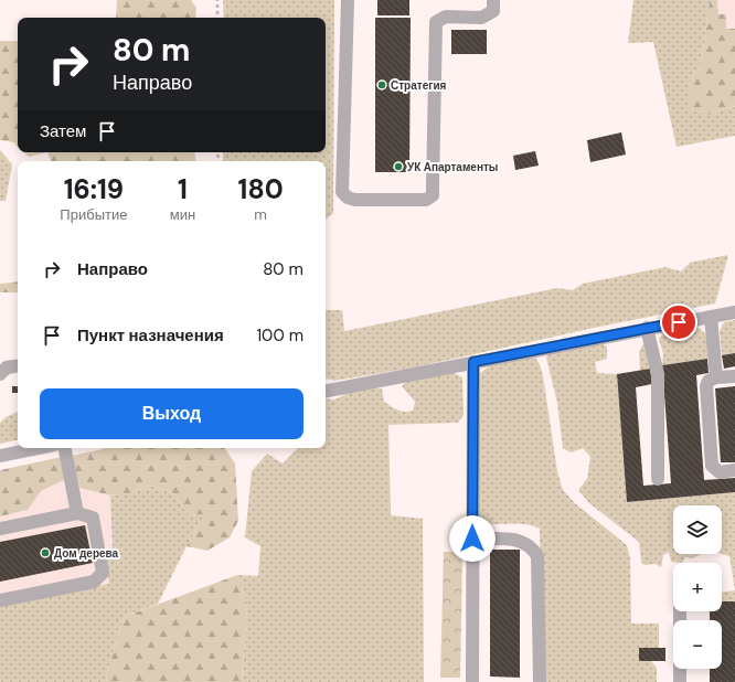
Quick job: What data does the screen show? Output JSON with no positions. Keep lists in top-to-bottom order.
{
  "places": ["Стратегия", "УК Апартаменты", "Дом дерева"],
  "page": {
    "turn": ["80 m", "Направо"],
    "then": "Затем",
    "eta": [
      "16:19",
      "Прибытие",
      "1",
      "мин",
      "180",
      "m"
    ],
    "list": [
      {
        "name": "Направо",
        "value": "80 m"
      },
      {
        "name": "Пункт назначения",
        "value": "100 m"
      }
    ],
    "buttons": "Выход",
    "map_buttons": ["+", "−"]
  }
}
